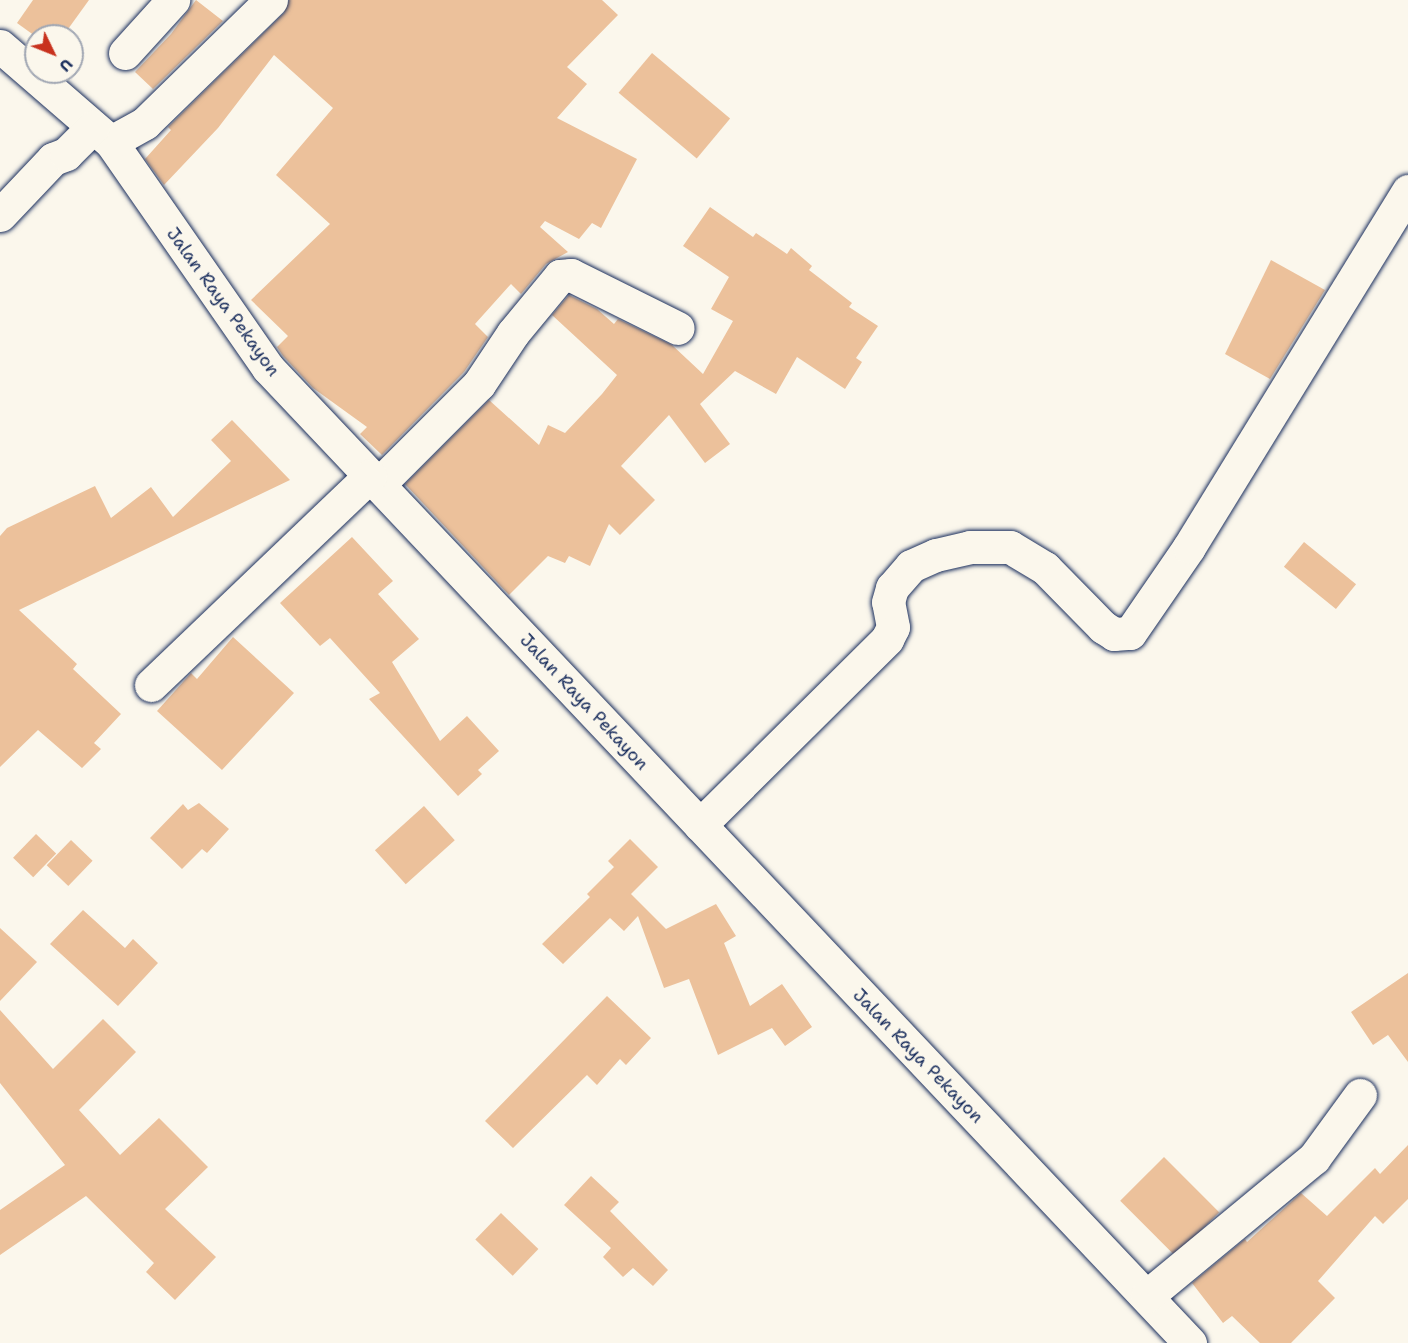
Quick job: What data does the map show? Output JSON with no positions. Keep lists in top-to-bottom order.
{
  "streets": {
    "street": ["Jalan Raya Pekayon"]
  },
  "north": "bottom right"
}
